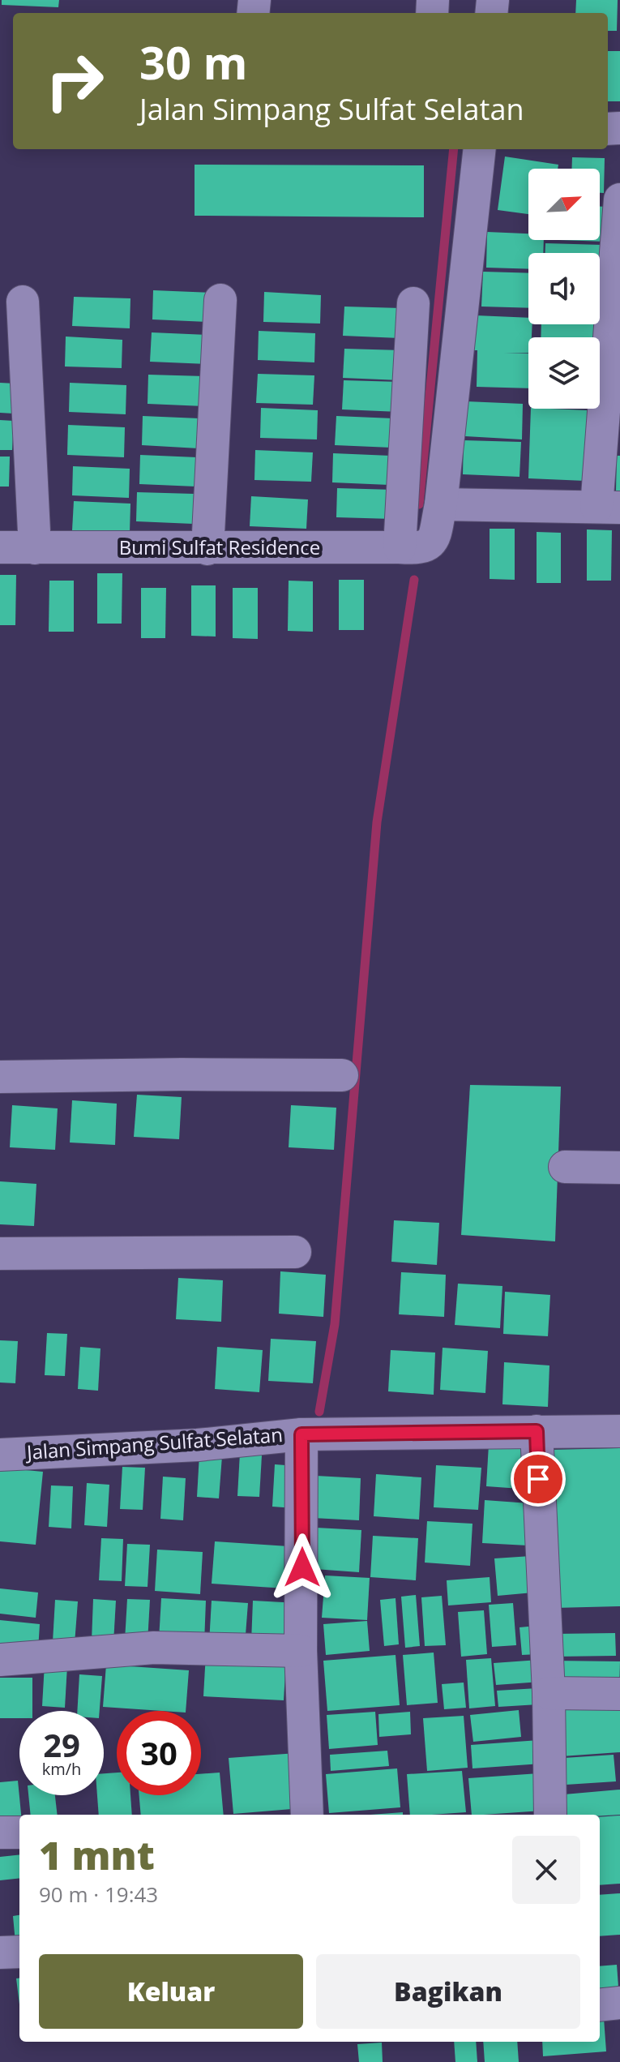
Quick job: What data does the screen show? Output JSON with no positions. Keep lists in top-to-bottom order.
{
  "streets": {
    "street": ["Bumi Sulfat Residence", "Jalan Simpang Sulfat Selatan"]
  },
  "north": "top right",
  "page": {
    "turn": ["30 m", "Jalan Simpang Sulfat Selatan"],
    "speed": "29 km/h",
    "limit": "30",
    "heading": ["1 mnt", "90 m · 19:43"],
    "buttons": ["Keluar", "Bagikan"]
  }
}
